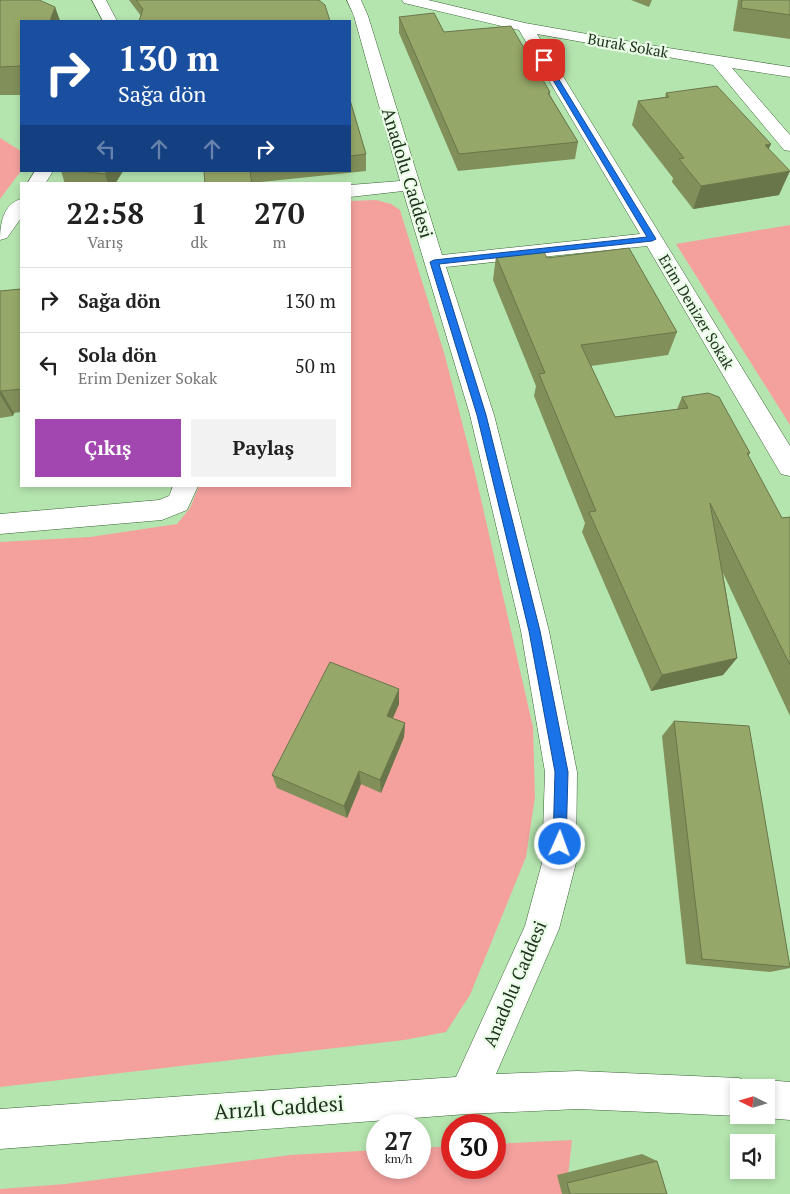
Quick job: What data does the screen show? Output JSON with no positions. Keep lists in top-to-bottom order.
{
  "streets": {
    "street": [
      "Burak Sokak",
      "Anadolu Caddesi",
      "Erim Denizer Sokak",
      "Arızlı Caddesi"
    ]
  },
  "crossings": [
    ["Burak Sokak", "Erim Denizer Sokak"],
    ["Anadolu Caddesi", "Arızlı Caddesi"]
  ],
  "north": "left",
  "page": {
    "turn": ["130 m", "Sağa dön"],
    "eta": [
      "22:58",
      "Varış",
      "1",
      "dk",
      "270",
      "m"
    ],
    "list": [
      {
        "name": "Sağa dön",
        "value": "130 m"
      },
      {
        "name": "Sola dön",
        "note": "Erim Denizer Sokak",
        "value": "50 m"
      }
    ],
    "buttons": ["Çıkış", "Paylaş"],
    "speed": "27 km/h",
    "limit": "30"
  }
}
